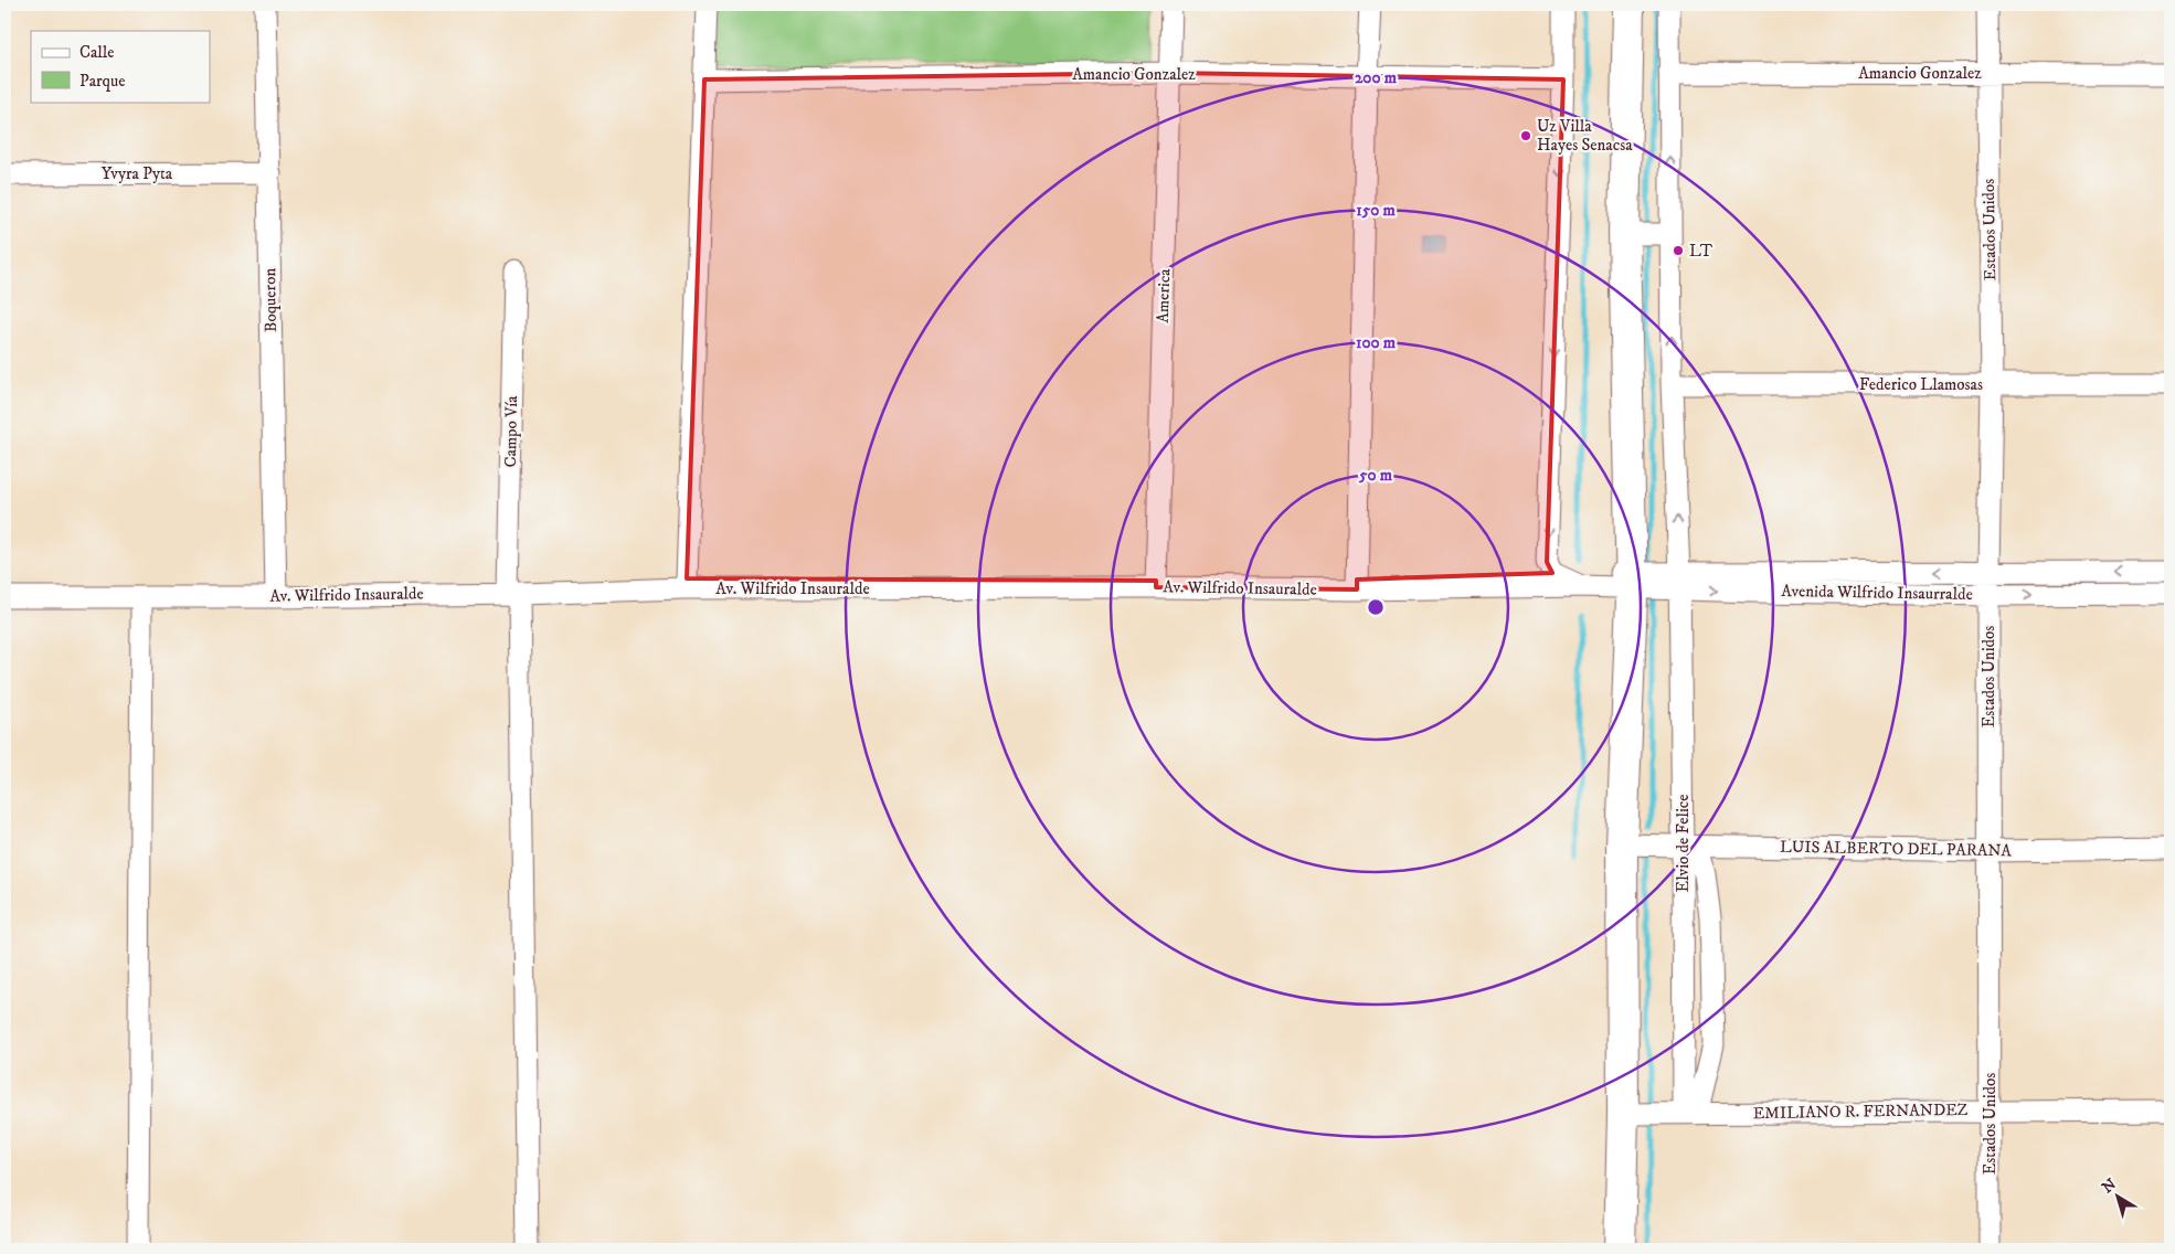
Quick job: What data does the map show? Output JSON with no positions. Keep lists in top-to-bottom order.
{
  "streets": {
    "street": [
      "Amancio Gonzalez",
      "Yvyra Pyta",
      "Estados Unidos",
      "America",
      "Boqueron",
      "Federico Llamosas",
      "Campo Vía",
      "Av. Wilfrido Insauralde",
      "Avenida Wilfrido Insaurralde",
      "Elvio de Felice",
      "LUIS ALBERTO DEL PARANA",
      "EMILIANO R. FERNANDEZ"
    ]
  },
  "crossings": [
    ["Amancio Gonzalez", "Estados Unidos"],
    ["Amancio Gonzalez", "America"],
    ["Amancio Gonzalez", "Elvio de Felice"],
    ["Yvyra Pyta", "Boqueron"],
    ["Estados Unidos", "Federico Llamosas"],
    ["Estados Unidos", "Avenida Wilfrido Insaurralde"],
    ["Estados Unidos", "LUIS ALBERTO DEL PARANA"],
    ["Estados Unidos", "EMILIANO R. FERNANDEZ"],
    ["America", "Av. Wilfrido Insauralde"],
    ["Boqueron", "Av. Wilfrido Insauralde"],
    ["Federico Llamosas", "Elvio de Felice"],
    ["Campo Vía", "Av. Wilfrido Insauralde"],
    ["Av. Wilfrido Insauralde", "Avenida Wilfrido Insaurralde"],
    ["Avenida Wilfrido Insaurralde", "Elvio de Felice"],
    ["Elvio de Felice", "LUIS ALBERTO DEL PARANA"],
    ["Elvio de Felice", "EMILIANO R. FERNANDEZ"]
  ],
  "places": ["Uz Villa Hayes Senacsa", "LT"],
  "legend": ["Calle", "Parque"],
  "north": "top left",
  "rings": [
    "200 m",
    "150 m",
    "100 m",
    "50 m"
  ]
}
